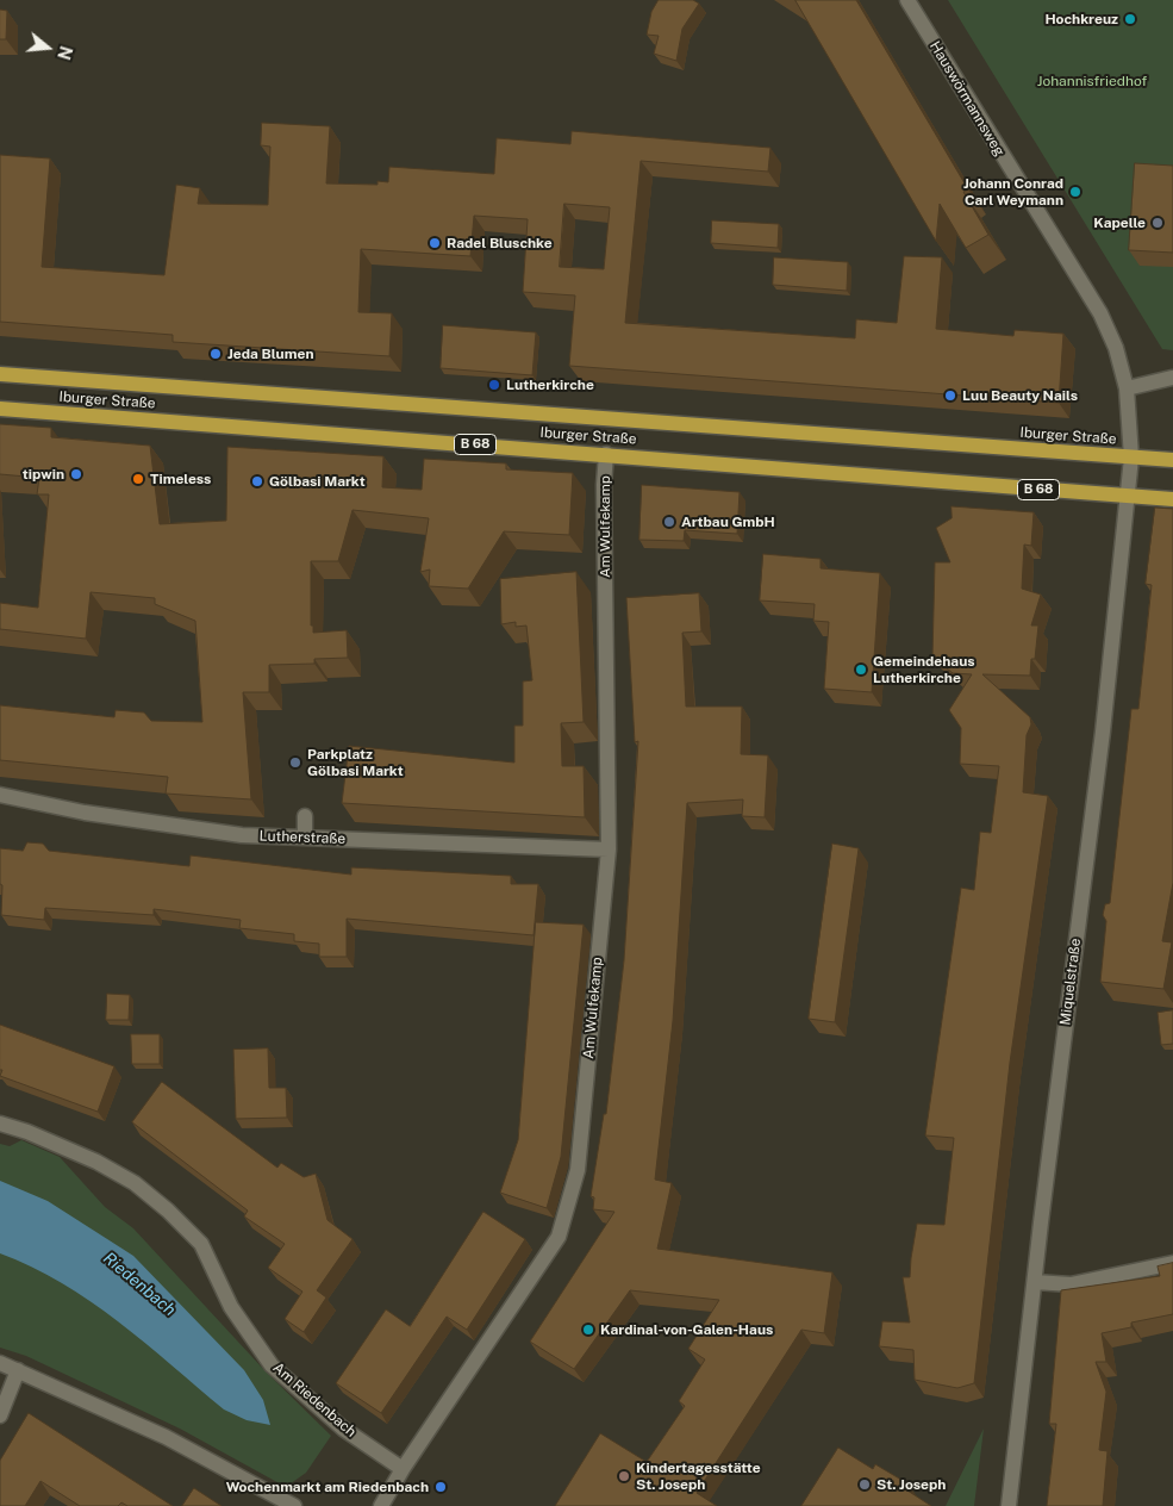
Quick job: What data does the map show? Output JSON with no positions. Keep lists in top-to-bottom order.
{
  "streets": {
    "main road": ["Iburger Straße", "B 68"],
    "street": [
      "Hauswörmannsweg",
      "Am Wulfekamp",
      "Lutherstraße",
      "Miquelstraße",
      "Am Riedenbach"
    ]
  },
  "crossings": [
    ["Hauswörmannsweg", "Iburger Straße"],
    ["Hauswörmannsweg", "Miquelstraße"],
    ["Iburger Straße", "Am Wulfekamp"],
    ["Iburger Straße", "Miquelstraße"],
    ["Am Wulfekamp", "Lutherstraße"],
    ["Am Wulfekamp", "Am Riedenbach"]
  ],
  "water": ["Riedenbach"],
  "parks": ["Johannisfriedhof"],
  "places": [
    "Hochkreuz",
    "Johann Conrad Carl Weymann",
    "Kapelle",
    "Radel Bluschke",
    "Jeda Blumen",
    "Lutherkirche",
    "Luu Beauty Nails",
    "tipwin",
    "Timeless",
    "Gölbasi Markt",
    "Artbau GmbH",
    "Gemeindehaus Lutherkirche",
    "Parkplatz Gölbasi Markt",
    "Kardinal-von-Galen-Haus",
    "Kindertagesstätte St. Joseph",
    "St. Joseph",
    "Wochenmarkt am Riedenbach"
  ],
  "north": "right"
}
